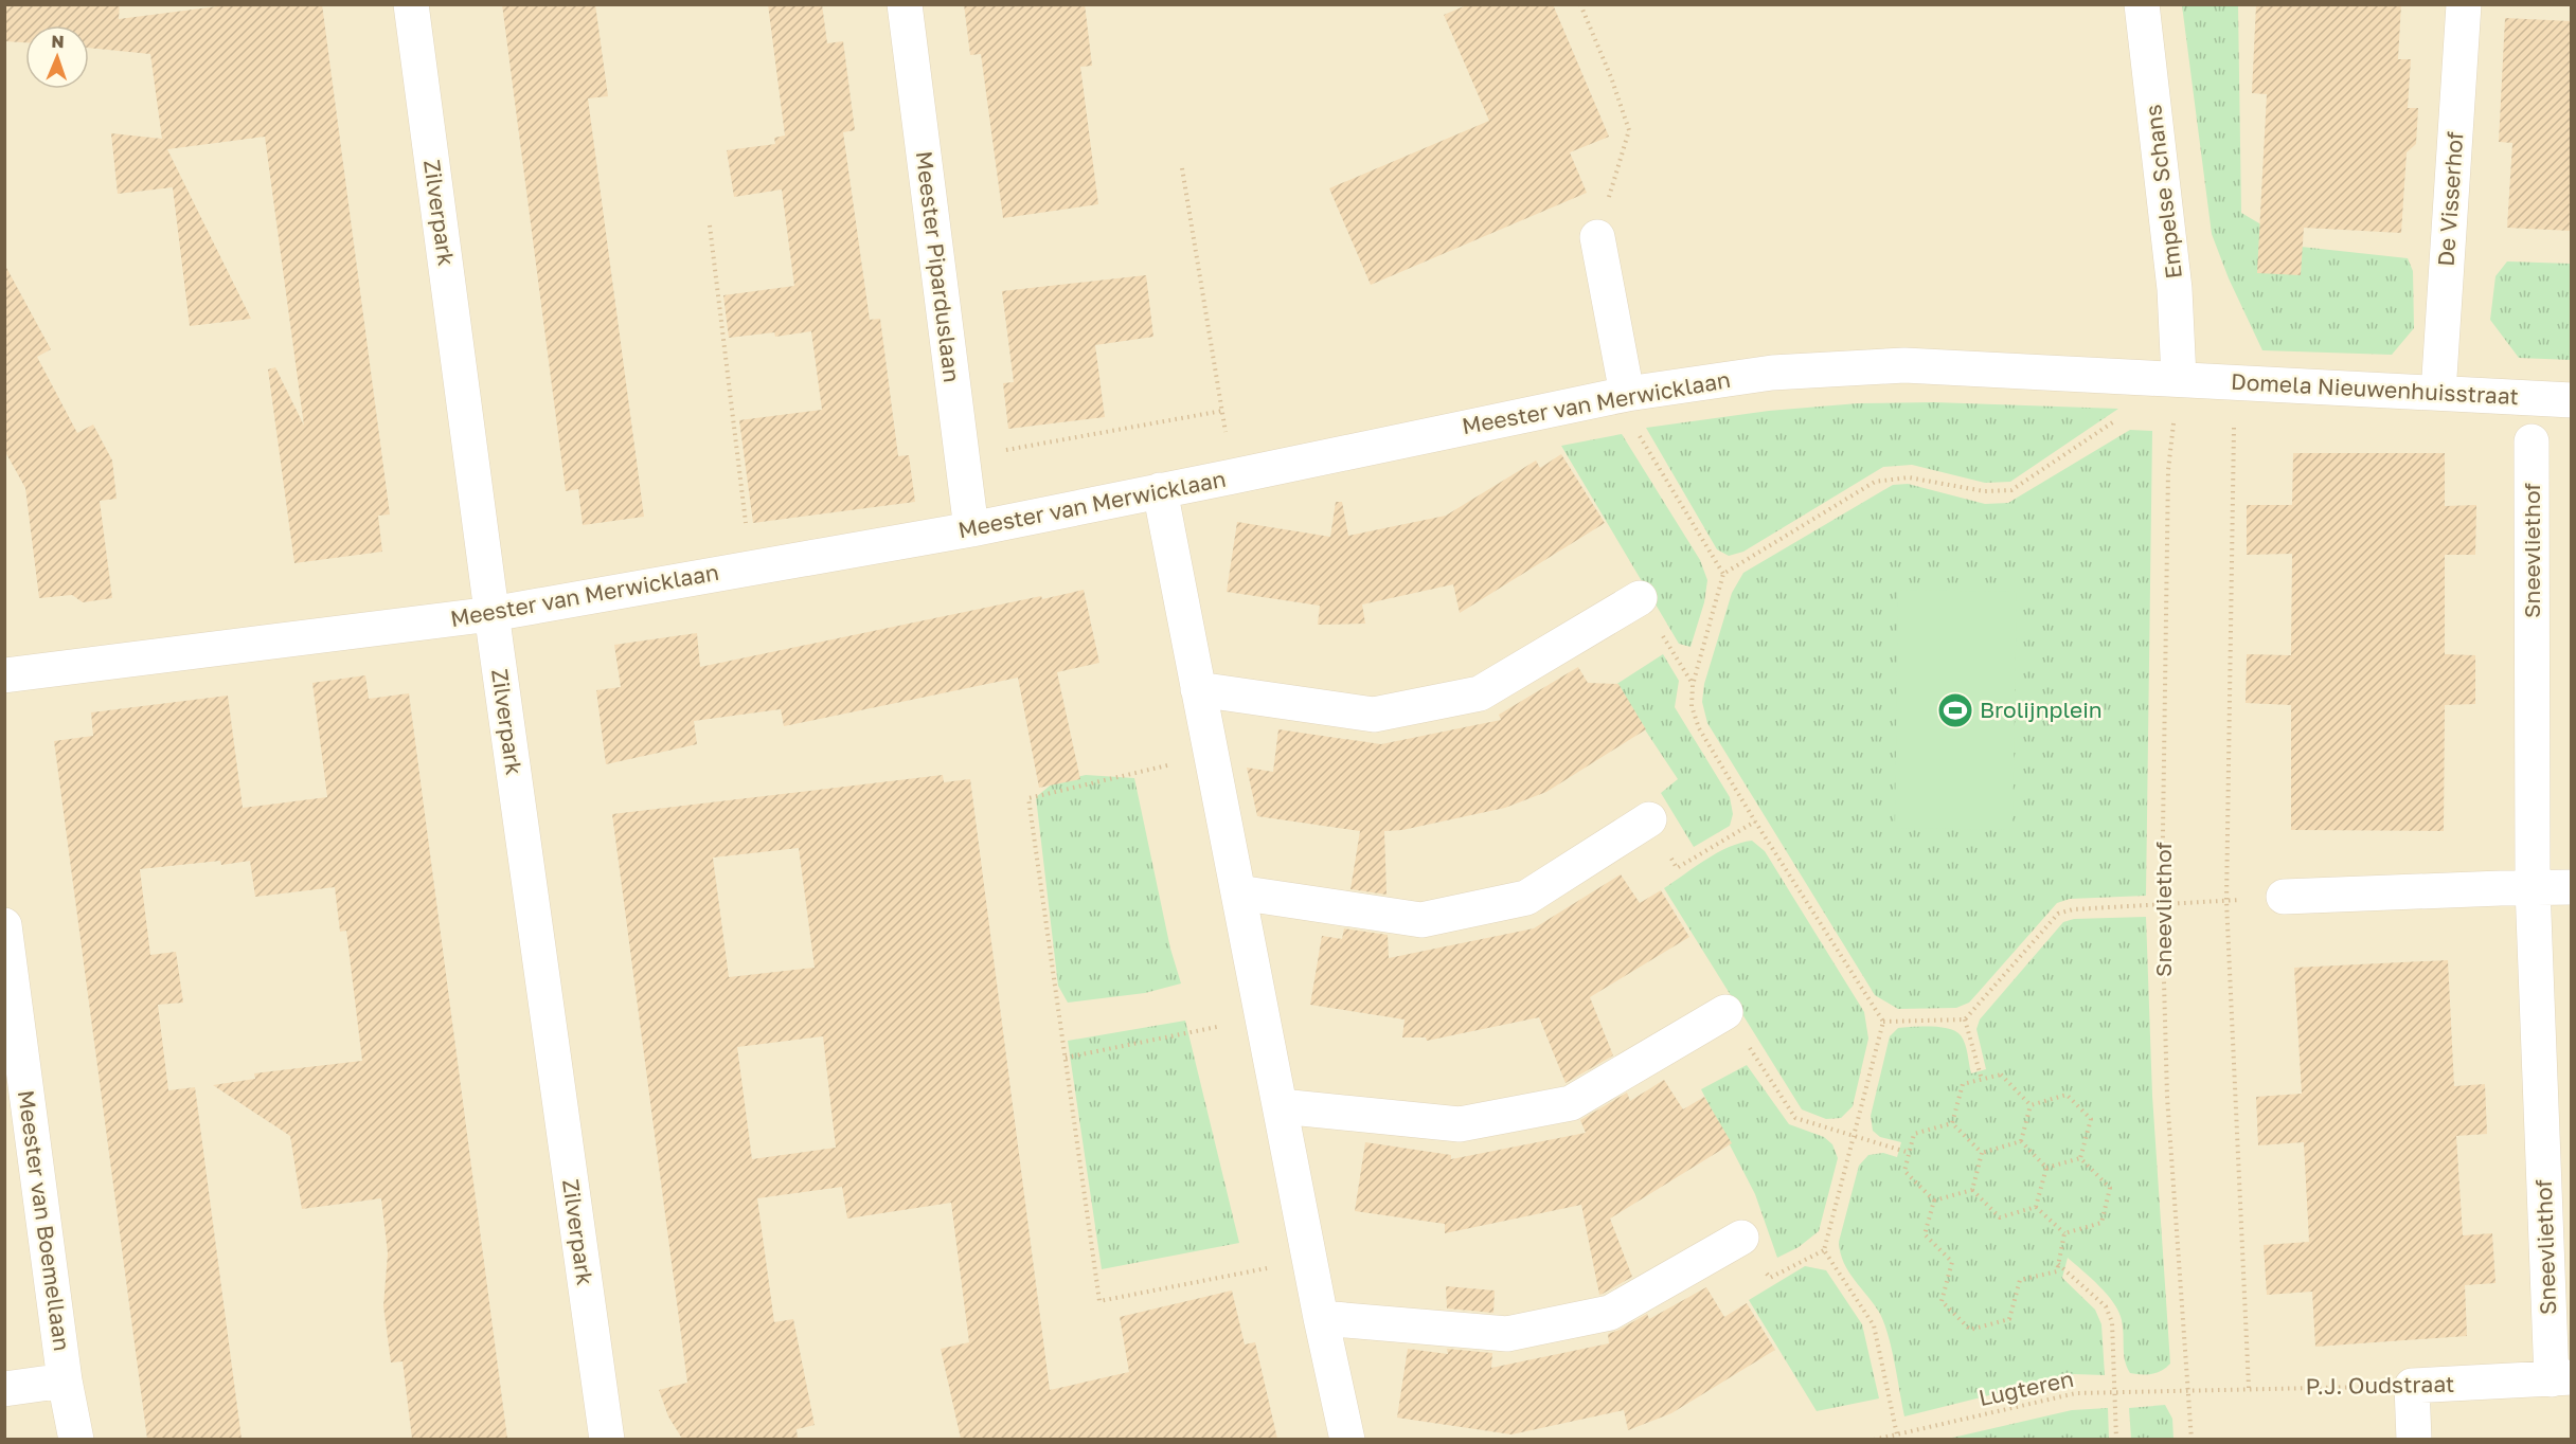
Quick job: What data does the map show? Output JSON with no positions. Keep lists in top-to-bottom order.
{
  "streets": {
    "street": [
      "Empelse Schans",
      "De Visserhof",
      "Zilverpark",
      "Meester Piparduslaan",
      "Domela Nieuwenhuisstraat",
      "Meester van Merwicklaan",
      "Sneevliethof",
      "Meester van Boemellaan",
      "P.J. Oudstraat"
    ],
    "path": ["Lugteren"]
  },
  "crossings": [
    ["Empelse Schans", "Domela Nieuwenhuisstraat"],
    ["Empelse Schans", "Meester van Merwicklaan"],
    ["Empelse Schans", "Sneevliethof"],
    ["De Visserhof", "Domela Nieuwenhuisstraat"],
    ["Zilverpark", "Meester van Merwicklaan"],
    ["Meester Piparduslaan", "Meester van Merwicklaan"],
    ["Domela Nieuwenhuisstraat", "Meester van Merwicklaan"],
    ["Domela Nieuwenhuisstraat", "Sneevliethof"],
    ["Meester van Merwicklaan", "Sneevliethof"],
    ["Sneevliethof", "P.J. Oudstraat"],
    ["Sneevliethof", "Lugteren"],
    ["P.J. Oudstraat", "Lugteren"]
  ],
  "places": {
    "sports": ["Brolijnplein"]
  },
  "north": "top"
}
